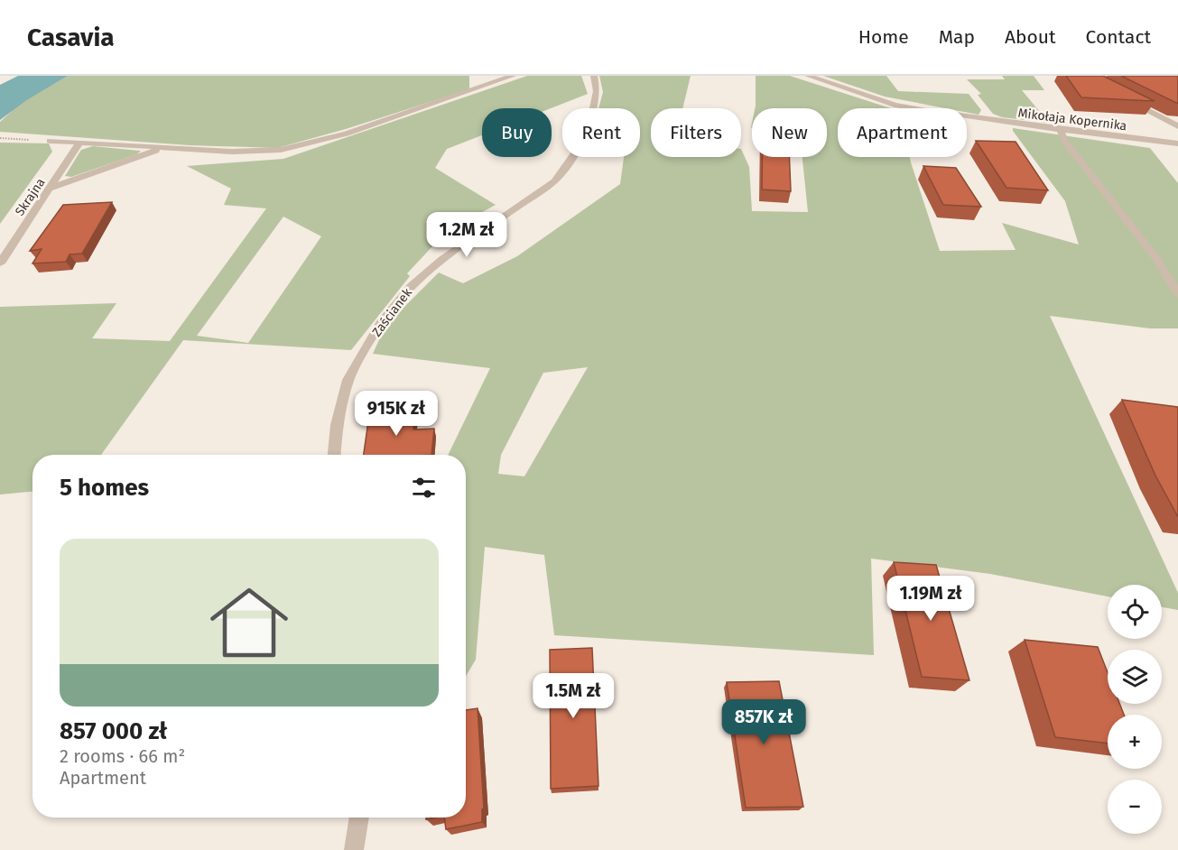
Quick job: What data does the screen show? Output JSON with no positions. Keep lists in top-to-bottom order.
{
  "streets": {
    "street": ["Mikołaja Kopernika", "Skrajna", "Zaścianek"]
  },
  "page": {
    "header": "Casavia",
    "nav": [
      "Home",
      "Map",
      "About",
      "Contact"
    ],
    "chip": [
      "Buy",
      "Rent",
      "Filters",
      "New",
      "Apartment"
    ],
    "price": [
      "1.2M zł",
      "915K zł",
      "1.19M zł",
      "1.5M zł",
      "857K zł"
    ],
    "heading": "5 homes",
    "list": [
      {
        "name": "857 000 zł",
        "note": "2 rooms · 66 m² · Apartment"
      }
    ],
    "map_buttons": ["+", "−"]
  }
}
